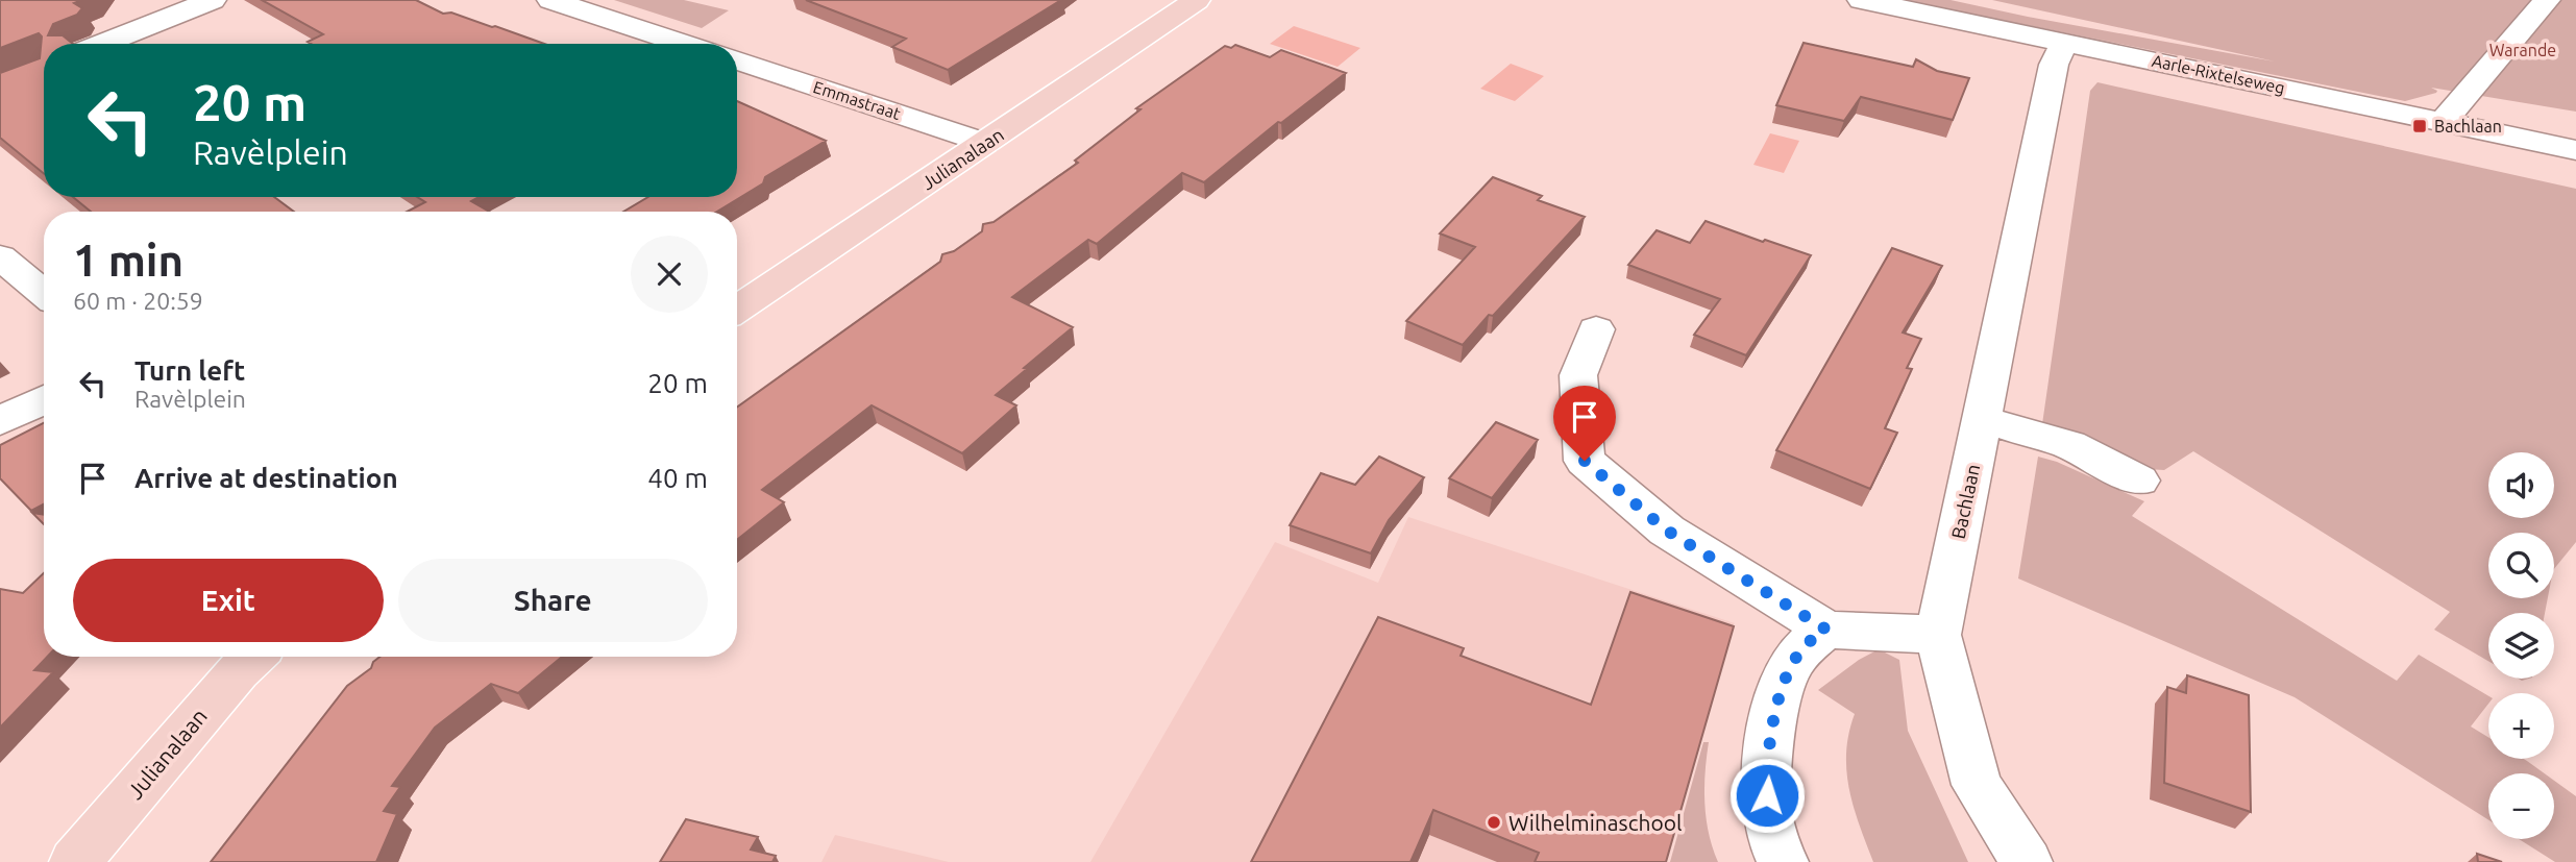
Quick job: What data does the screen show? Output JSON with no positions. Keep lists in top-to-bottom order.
{
  "streets": {
    "main road": ["Julianalaan"],
    "street": ["Aarle-Rixtelseweg", "Emmastraat", "Bachlaan"]
  },
  "crossings": [
    ["Aarle-Rixtelseweg", "Bachlaan"],
    ["Emmastraat", "Julianalaan"]
  ],
  "parks": ["Warande"],
  "places": {
    "transit": ["Bachlaan"],
    "other": ["Wilhelminaschool"]
  },
  "page": {
    "turn": ["20 m", "Ravèlplein"],
    "heading": ["1 min", "60 m · 20:59"],
    "list": [
      {
        "name": "Turn left",
        "note": "Ravèlplein",
        "value": "20 m"
      },
      {
        "name": "Arrive at destination",
        "value": "40 m"
      }
    ],
    "map_buttons": ["+", "−"],
    "buttons": ["Exit", "Share"]
  }
}
